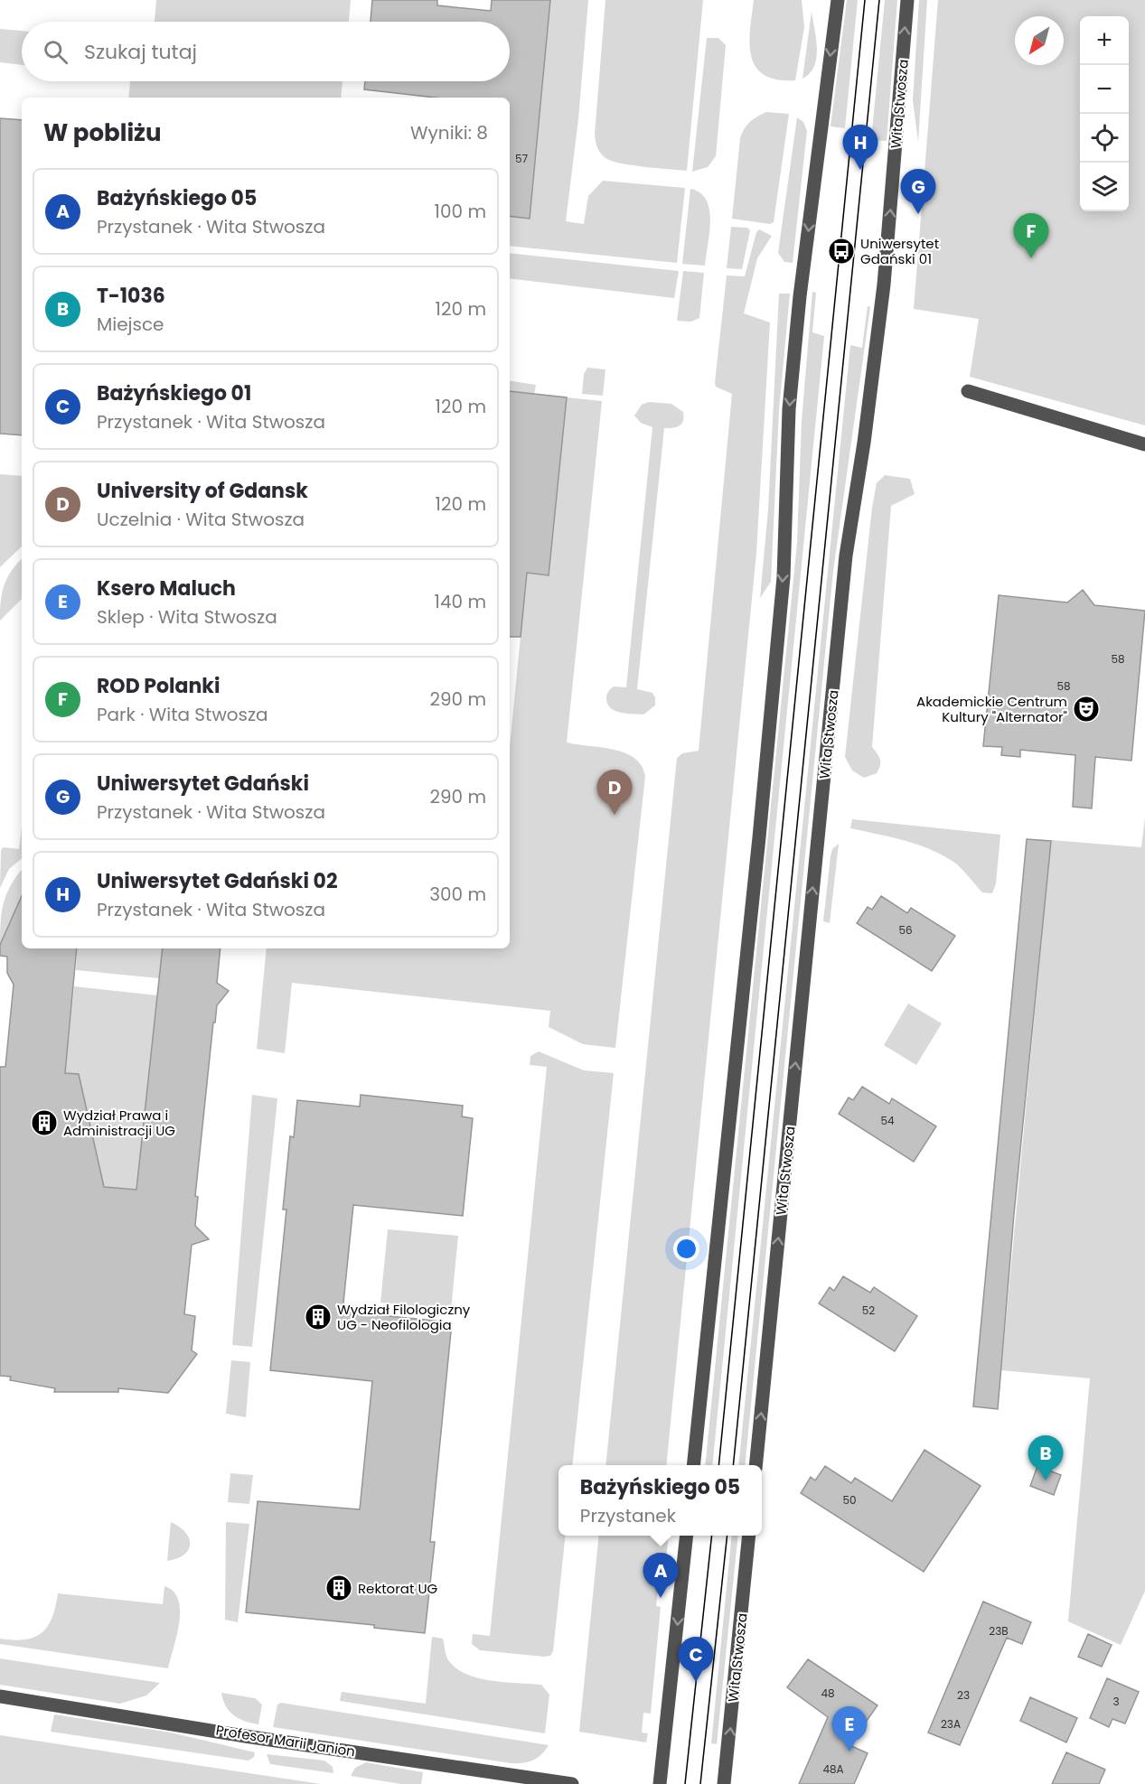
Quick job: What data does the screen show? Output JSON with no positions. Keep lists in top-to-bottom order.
{
  "streets": {
    "street": ["Wita Stwosza", "Profesor Marii Janion"]
  },
  "places": {
    "bus stop": ["Uniwersytet Gdański 01"],
    "theatre": ["Akademickie Centrum Kultury \"Alternator\""],
    "building": ["Wydział Prawa i Administracji UG", "Wydział Filologiczny UG - Neofilologia", "Rektorat UG"]
  },
  "house_numbers": [
    "57",
    "58",
    "58",
    "56",
    "54",
    "52",
    "50",
    "23B",
    "48",
    "23",
    "3",
    "23A",
    "48A"
  ],
  "north": "bottom left",
  "page": {
    "map_buttons": ["+", "−"],
    "search": "Szukaj tutaj",
    "heading": ["W pobliżu", "Wyniki: 8"],
    "pins": [
      "H",
      "G",
      "F",
      "D",
      "B",
      "A",
      "C",
      "E"
    ],
    "list": [
      {
        "mark": "A",
        "name": "Bażyńskiego 05",
        "note": "Przystanek · Wita Stwosza",
        "value": "100 m"
      },
      {
        "mark": "B",
        "name": "T-1036",
        "note": "Miejsce",
        "value": "120 m"
      },
      {
        "mark": "C",
        "name": "Bażyńskiego 01",
        "note": "Przystanek · Wita Stwosza",
        "value": "120 m"
      },
      {
        "mark": "D",
        "name": "University of Gdansk",
        "note": "Uczelnia · Wita Stwosza",
        "value": "120 m"
      },
      {
        "mark": "E",
        "name": "Ksero Maluch",
        "note": "Sklep · Wita Stwosza",
        "value": "140 m"
      },
      {
        "mark": "F",
        "name": "ROD Polanki",
        "note": "Park · Wita Stwosza",
        "value": "290 m"
      },
      {
        "mark": "G",
        "name": "Uniwersytet Gdański",
        "note": "Przystanek · Wita Stwosza",
        "value": "290 m"
      },
      {
        "mark": "H",
        "name": "Uniwersytet Gdański 02",
        "note": "Przystanek · Wita Stwosza",
        "value": "300 m"
      }
    ],
    "popup": ["Bażyńskiego 05", "Przystanek"]
  }
}
